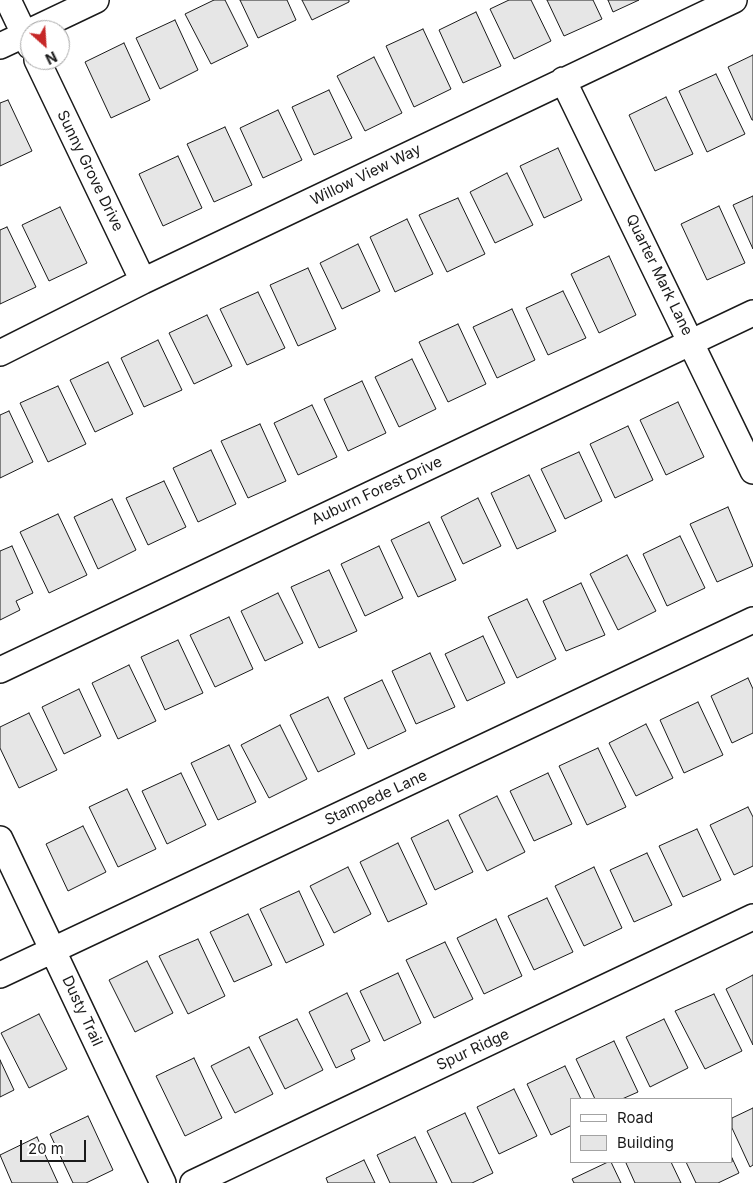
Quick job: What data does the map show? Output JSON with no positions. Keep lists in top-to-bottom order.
{
  "streets": {
    "street": [
      "Sunny Grove Drive",
      "Willow View Way",
      "Quarter Mark Lane",
      "Auburn Forest Drive",
      "Stampede Lane",
      "Dusty Trail",
      "Spur Ridge"
    ]
  },
  "crossings": [
    ["Sunny Grove Drive", "Willow View Way"],
    ["Willow View Way", "Quarter Mark Lane"],
    ["Quarter Mark Lane", "Auburn Forest Drive"],
    ["Stampede Lane", "Dusty Trail"]
  ],
  "legend": ["Road", "Building"],
  "scale_bar": "20 m",
  "north": "bottom right"
}
